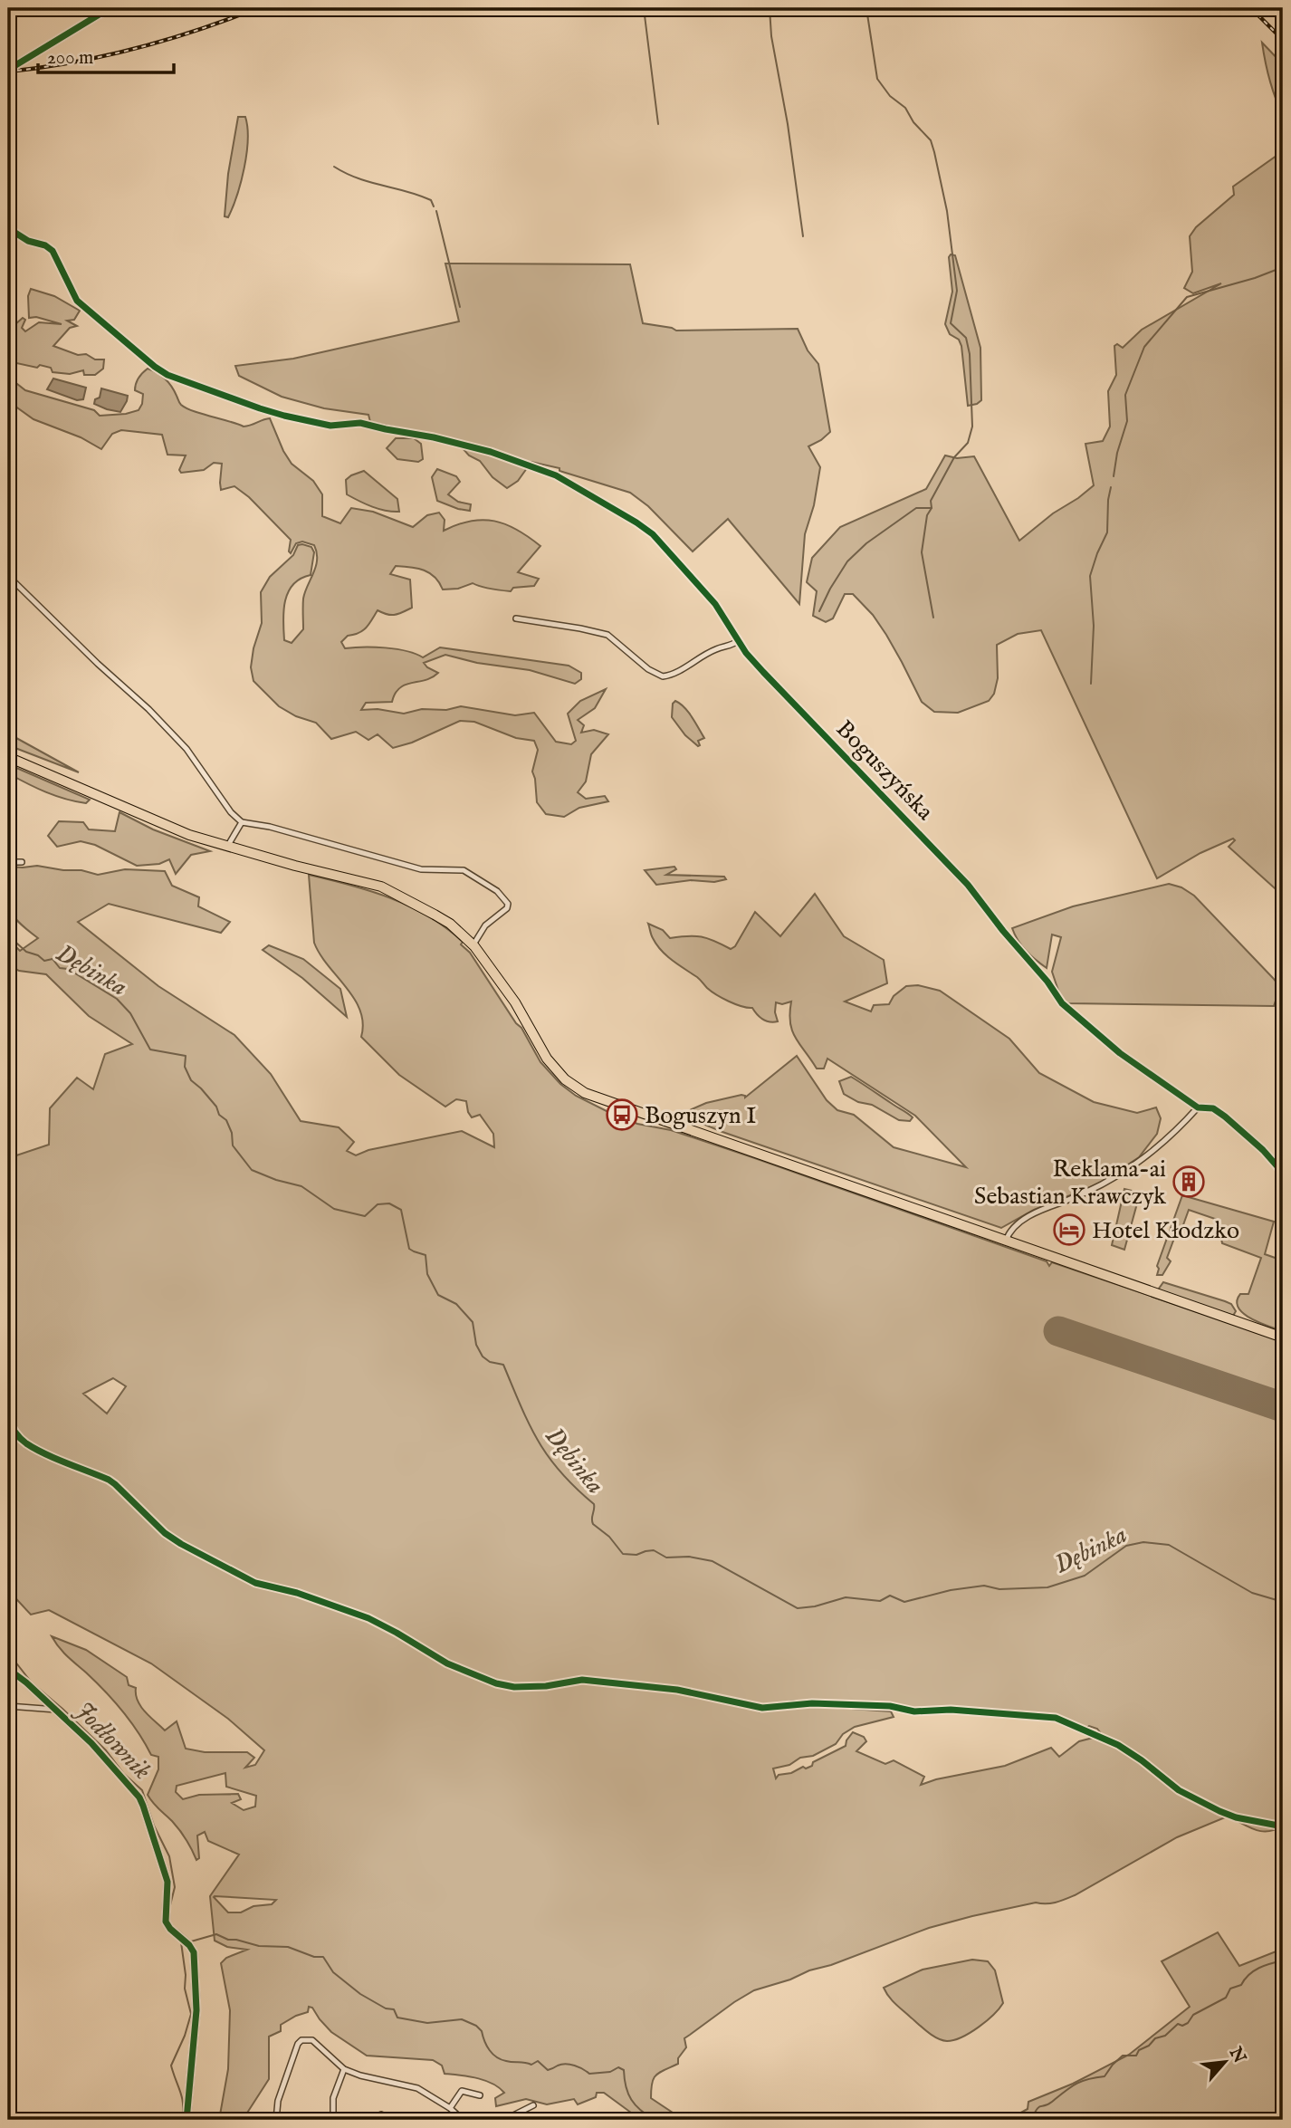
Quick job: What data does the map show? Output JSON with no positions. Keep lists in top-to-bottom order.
{
  "streets": {
    "street": ["Boguszyńska"]
  },
  "water": ["Dębinka", "Jodłownik"],
  "places": {
    "bus stop": ["Boguszyn I"],
    "building": ["Reklama-ai Sebastian Krawczyk"],
    "hotel": ["Hotel Kłodzko"]
  },
  "scale_bar": "200 m",
  "north": "top right"
}
